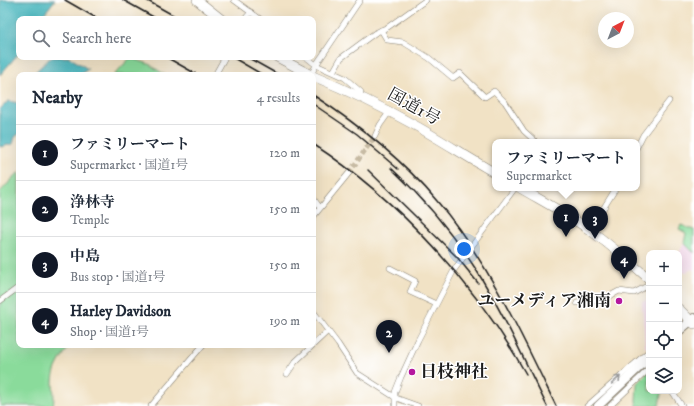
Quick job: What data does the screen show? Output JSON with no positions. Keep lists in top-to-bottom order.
{
  "streets": {
    "highway": ["国道1号"]
  },
  "places": ["ユーメディア湘南", "日枝神社"],
  "north": "top right",
  "page": {
    "search": "Search here",
    "heading": ["Nearby", "4 results"],
    "list": [
      {
        "mark": "1",
        "name": "ファミリーマート",
        "note": "Supermarket · 国道1号",
        "value": "120 m"
      },
      {
        "mark": "2",
        "name": "浄林寺",
        "note": "Temple",
        "value": "150 m"
      },
      {
        "mark": "3",
        "name": "中島",
        "note": "Bus stop · 国道1号",
        "value": "150 m"
      },
      {
        "mark": "4",
        "name": "Harley Davidson",
        "note": "Shop · 国道1号",
        "value": "190 m"
      }
    ],
    "popup": ["ファミリーマート", "Supermarket"],
    "pins": [
      "1",
      "3",
      "4",
      "2"
    ],
    "map_buttons": ["+", "−"]
  }
}
